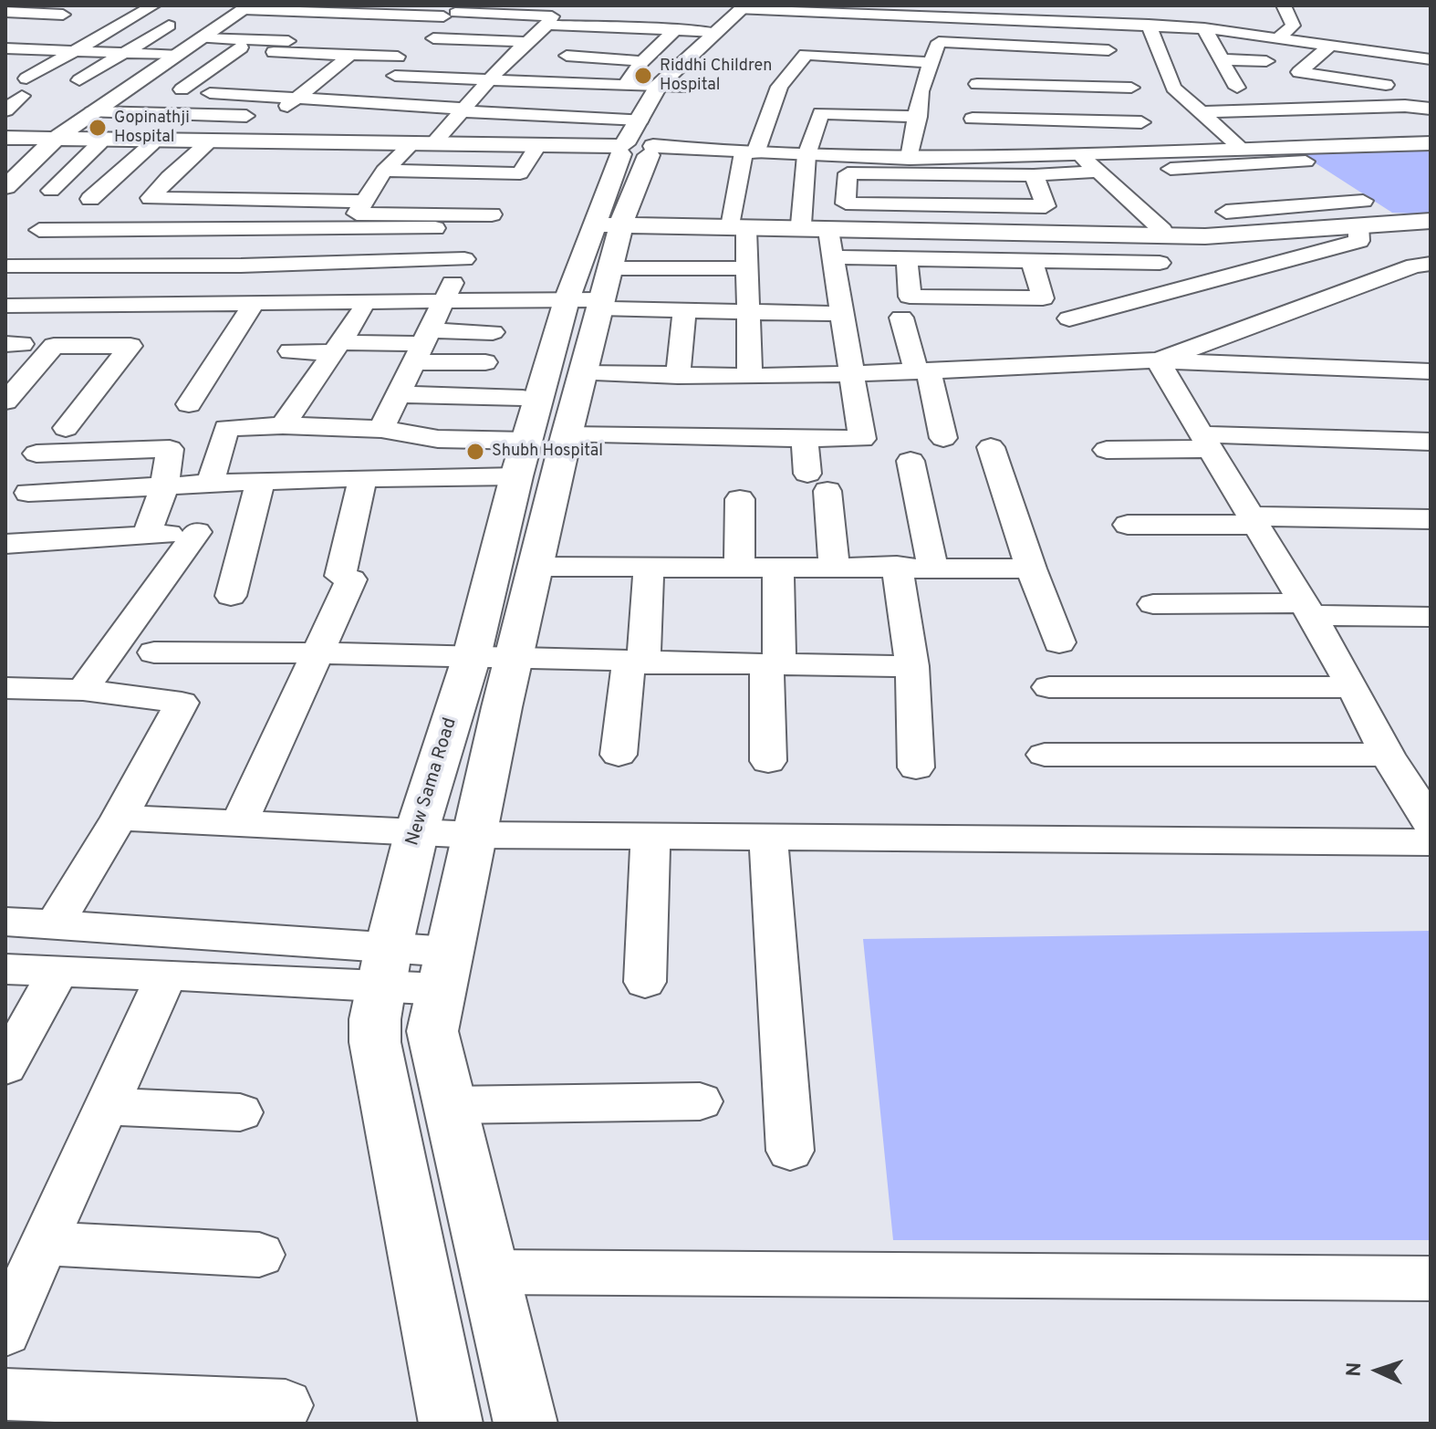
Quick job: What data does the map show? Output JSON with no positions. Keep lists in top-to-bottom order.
{
  "streets": {
    "street": ["New Sama Road"]
  },
  "places": ["Riddhi Children Hospital", "Gopinathji Hospital", "Shubh Hospital"],
  "north": "left"
}
